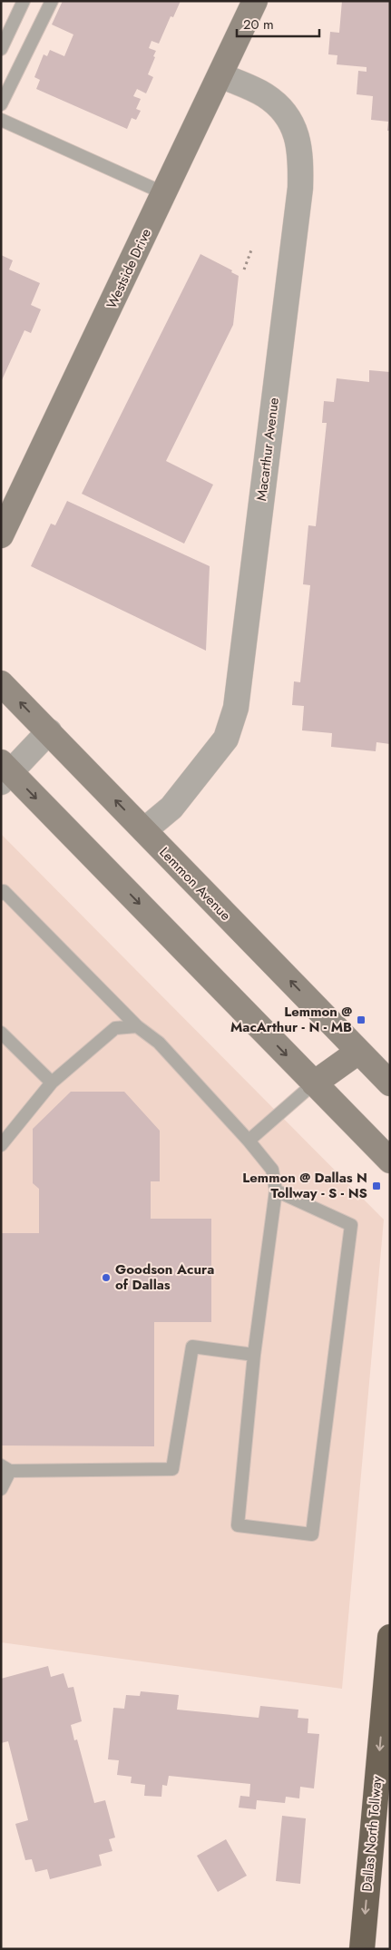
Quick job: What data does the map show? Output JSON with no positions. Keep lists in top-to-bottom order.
{
  "streets": {
    "highway": ["Dallas North Tollway"],
    "main road": ["Westside Drive", "Lemmon Avenue"],
    "street": ["Macarthur Avenue"]
  },
  "crossings": [
    ["Westside Drive", "Macarthur Avenue"],
    ["Macarthur Avenue", "Lemmon Avenue"]
  ],
  "one_way": ["Dallas North Tollway"],
  "places": {
    "transit": ["Lemmon @ MacArthur - N - MB", "Lemmon @ Dallas N Tollway - S - NS"],
    "other": ["Goodson Acura of Dallas"]
  },
  "scale_bar": "20 m"
}
